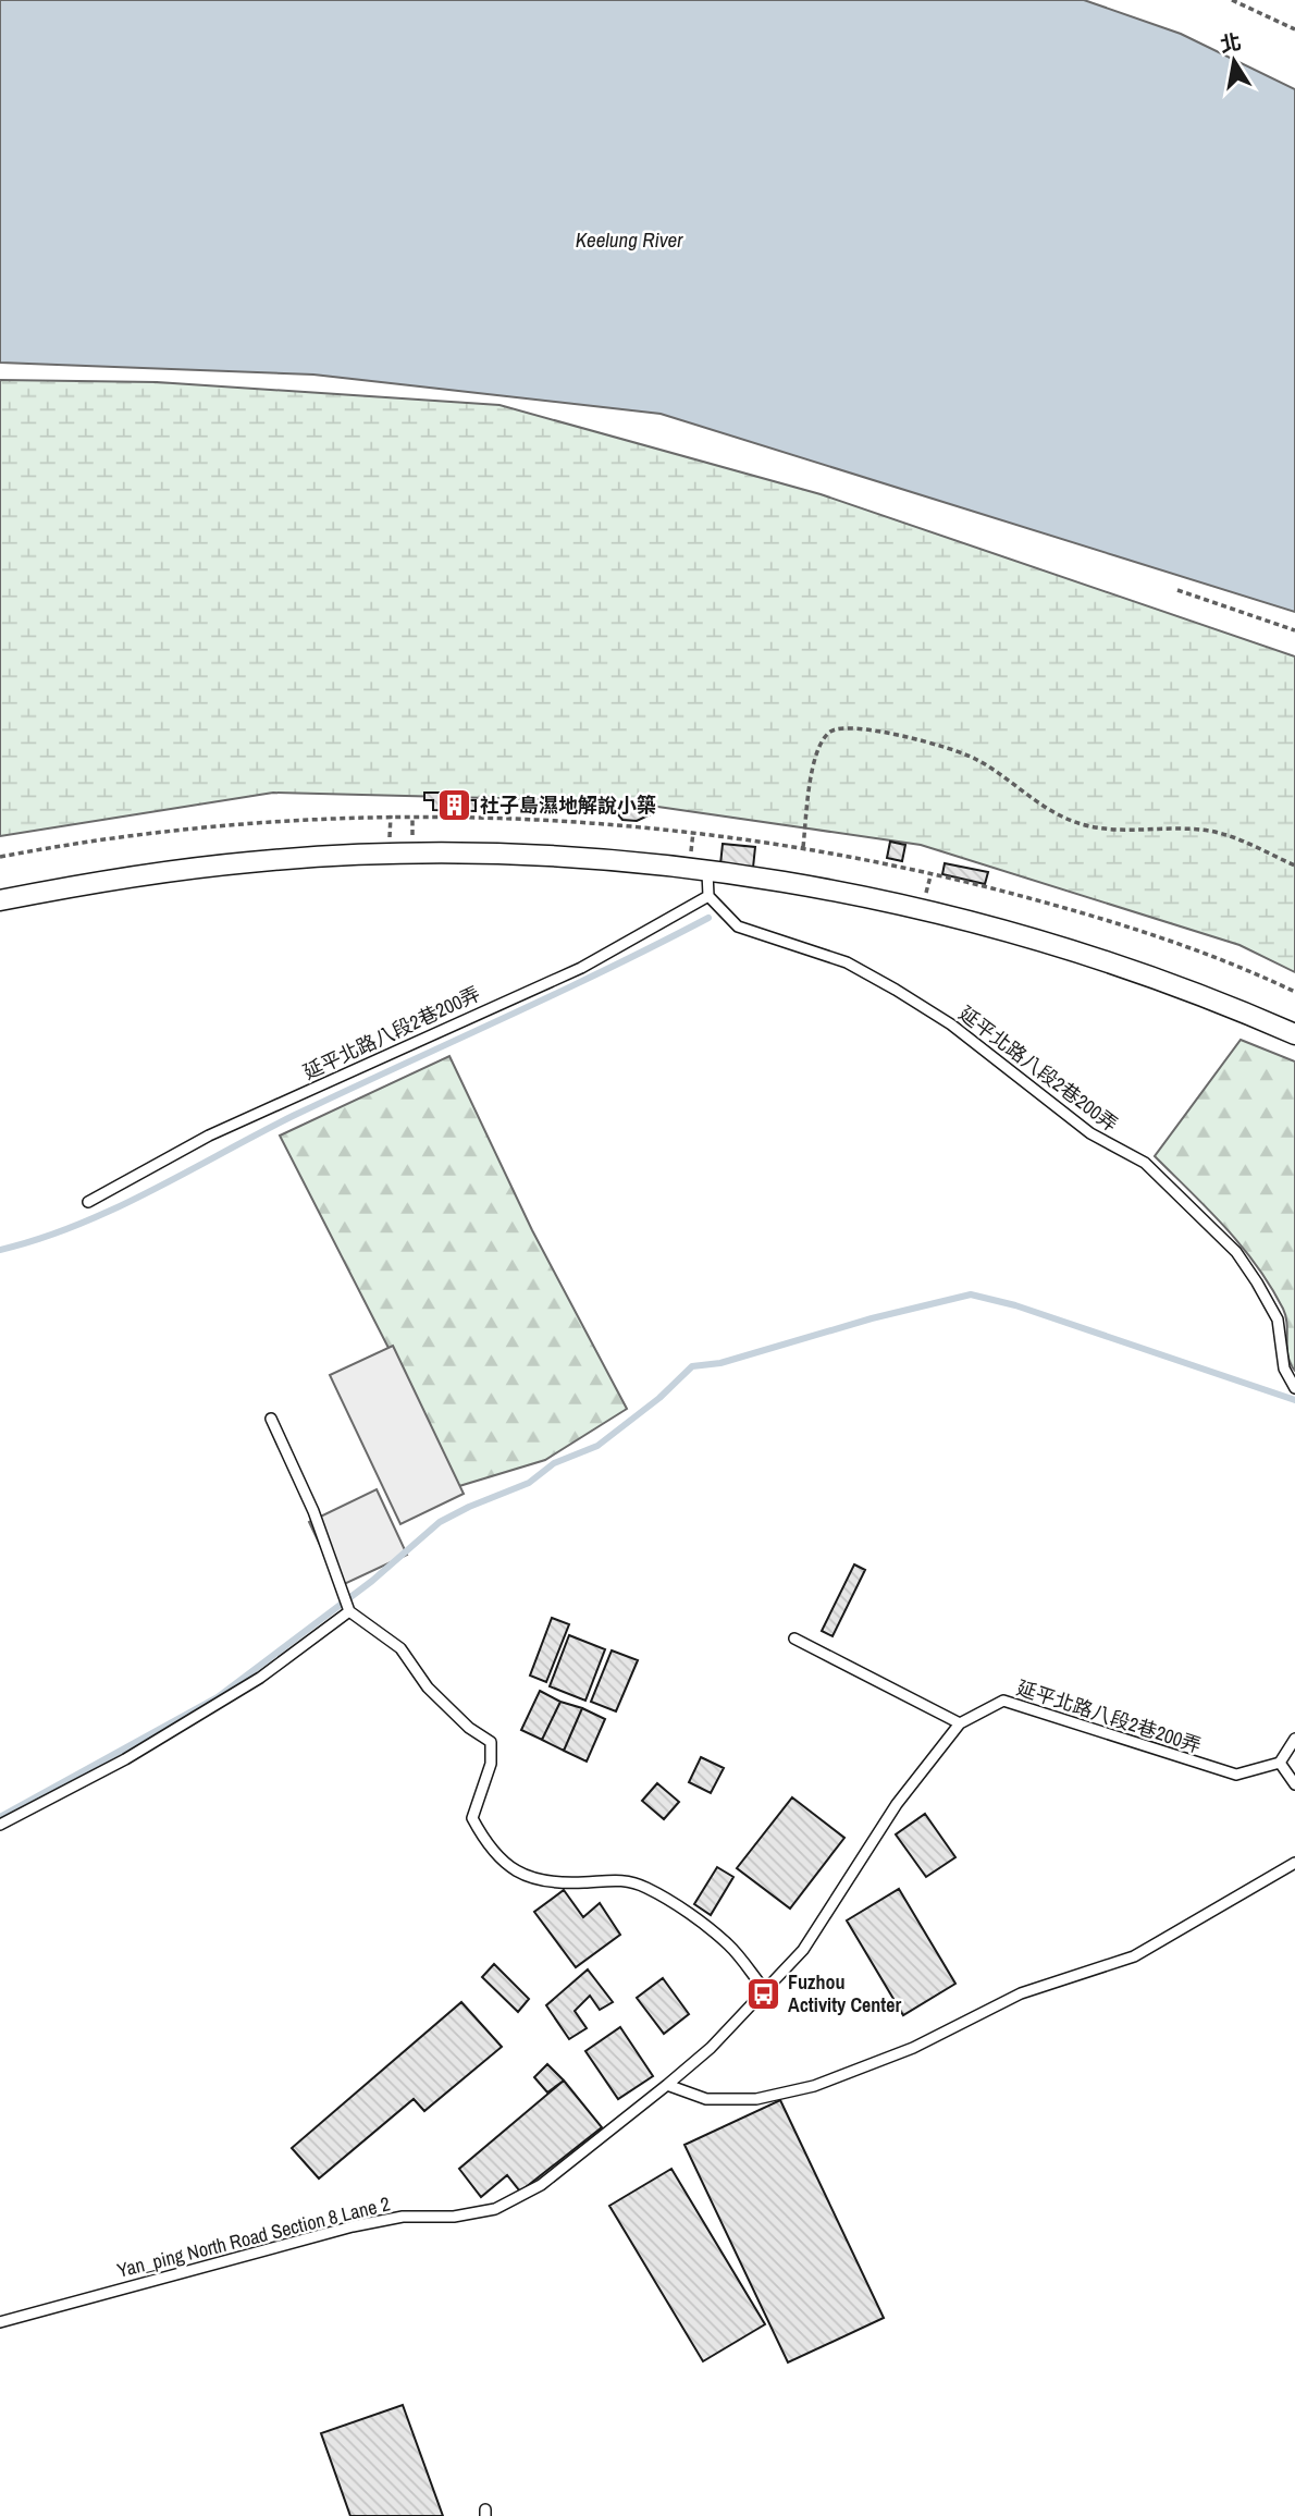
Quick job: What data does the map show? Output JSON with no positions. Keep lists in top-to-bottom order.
{
  "streets": {
    "lane": ["延平北路八段2巷200弄", "Yan_ping North Road Section 8 Lane 2"]
  },
  "crossings": [
    ["延平北路八段2巷200弄", "Yan_ping North Road Section 8 Lane 2"]
  ],
  "water": ["Keelung River"],
  "places": {
    "building": ["社子島濕地解說小築"],
    "bus stop": ["Fuzhou Activity Center"]
  },
  "north": "top"
}
